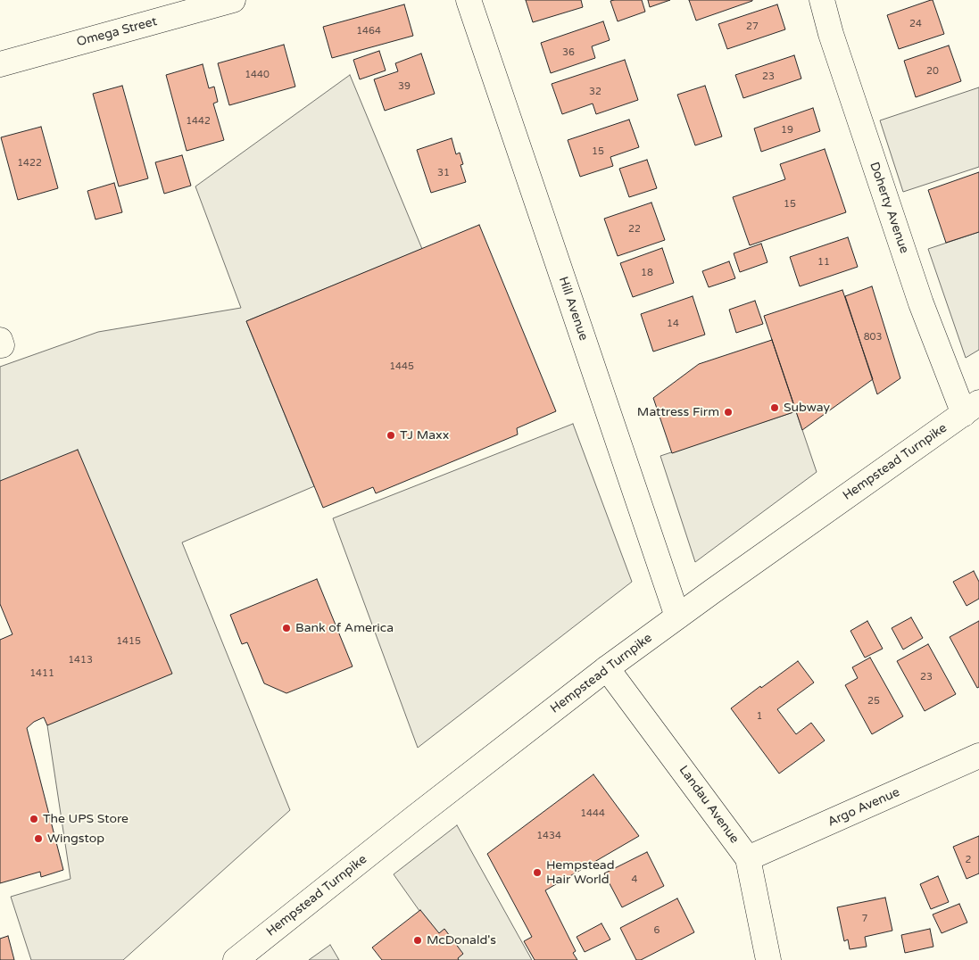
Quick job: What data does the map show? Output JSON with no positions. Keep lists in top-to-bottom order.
{
  "streets": {
    "street": [
      "Omega Street",
      "Doherty Avenue",
      "Hill Avenue",
      "Hempstead Turnpike",
      "Landau Avenue",
      "Argo Avenue"
    ]
  },
  "crossings": [
    ["Doherty Avenue", "Hempstead Turnpike"],
    ["Hill Avenue", "Hempstead Turnpike"],
    ["Hempstead Turnpike", "Landau Avenue"],
    ["Landau Avenue", "Argo Avenue"]
  ],
  "places": [
    "Subway",
    "Mattress Firm",
    "TJ Maxx",
    "Bank of America",
    "The UPS Store",
    "Wingstop",
    "Hempstead Hair World",
    "McDonald's"
  ],
  "house_numbers": [
    "24",
    "27",
    "1464",
    "36",
    "20",
    "1440",
    "23",
    "39",
    "32",
    "1442",
    "19",
    "15",
    "1422",
    "31",
    "15",
    "22",
    "11",
    "18",
    "14",
    "803",
    "1445",
    "1415",
    "1413",
    "1411",
    "23",
    "25",
    "1",
    "1444",
    "1434",
    "2",
    "4",
    "7",
    "6"
  ]
}
